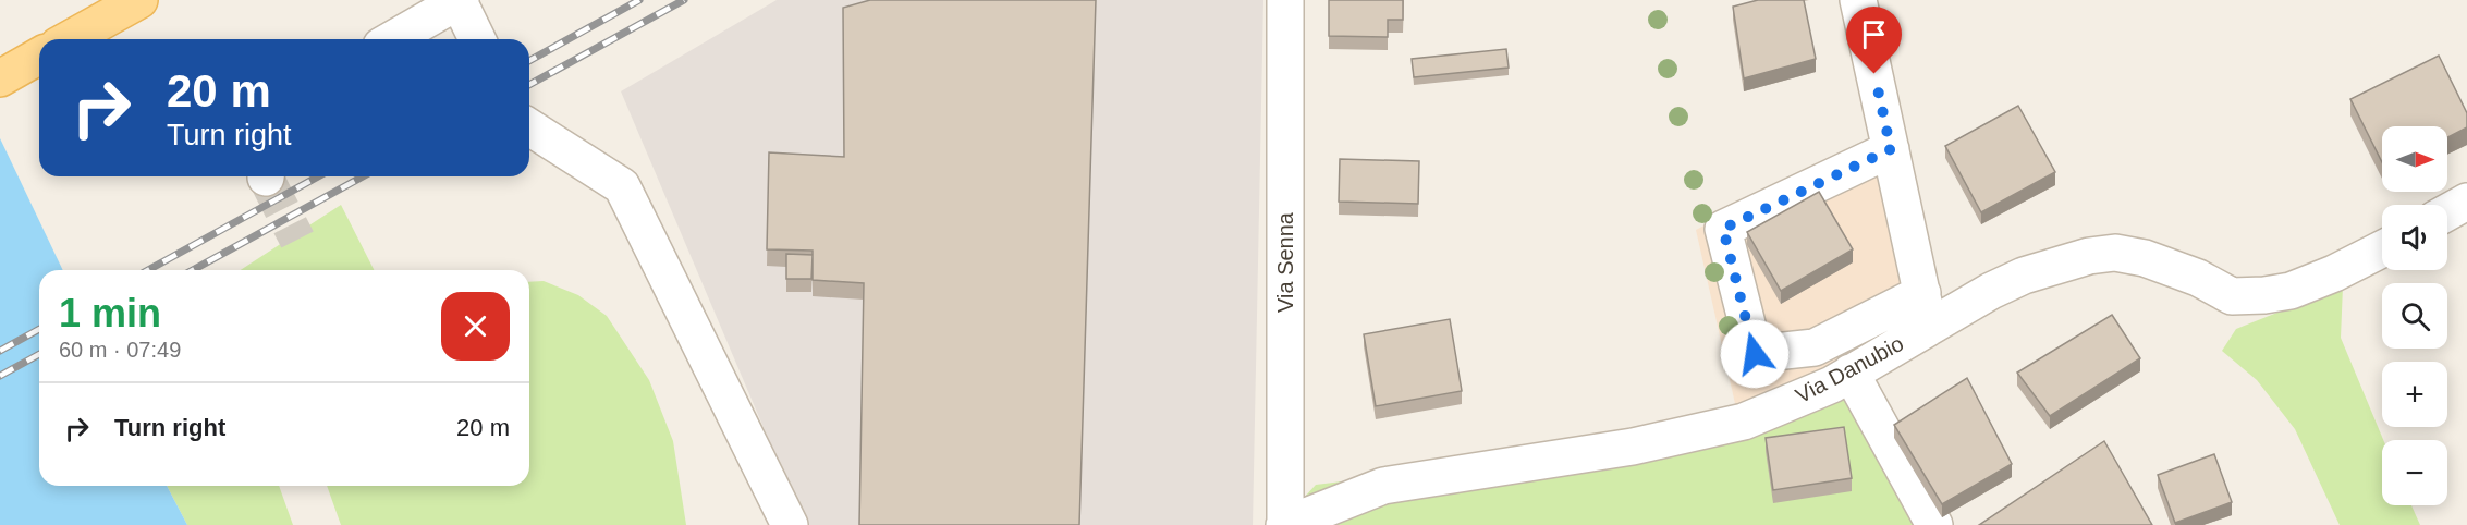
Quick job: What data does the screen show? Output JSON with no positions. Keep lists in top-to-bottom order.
{
  "streets": {
    "street": ["Via Senna", "Via Danubio"]
  },
  "crossings": [
    ["Via Senna", "Via Danubio"]
  ],
  "north": "right",
  "page": {
    "turn": ["20 m", "Turn right"],
    "map_buttons": ["+", "−"],
    "heading": ["1 min", "60 m · 07:49"],
    "list": [
      {
        "name": "Turn right",
        "value": "20 m"
      }
    ]
  }
}
